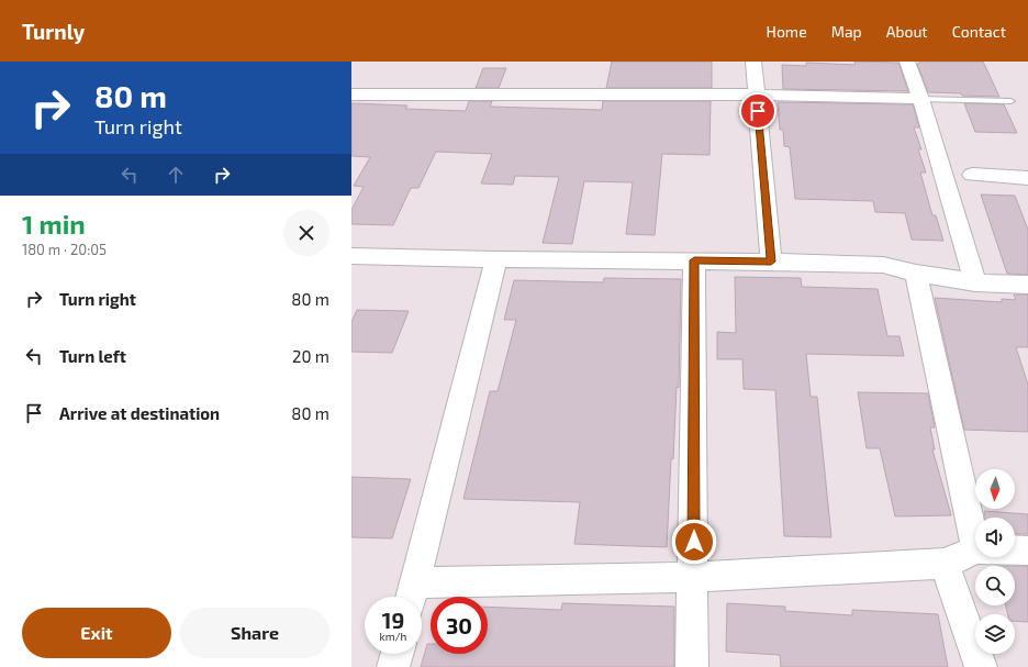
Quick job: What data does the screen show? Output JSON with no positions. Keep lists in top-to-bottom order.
{
  "north": "bottom",
  "page": {
    "header": "Turnly",
    "nav": [
      "Home",
      "Map",
      "About",
      "Contact"
    ],
    "turn": ["80 m", "Turn right"],
    "heading": ["1 min", "180 m · 20:05"],
    "list": [
      {
        "name": "Turn right",
        "value": "80 m"
      },
      {
        "name": "Turn left",
        "value": "20 m"
      },
      {
        "name": "Arrive at destination",
        "value": "80 m"
      }
    ],
    "speed": "19 km/h",
    "limit": "30",
    "buttons": ["Exit", "Share"]
  }
}
